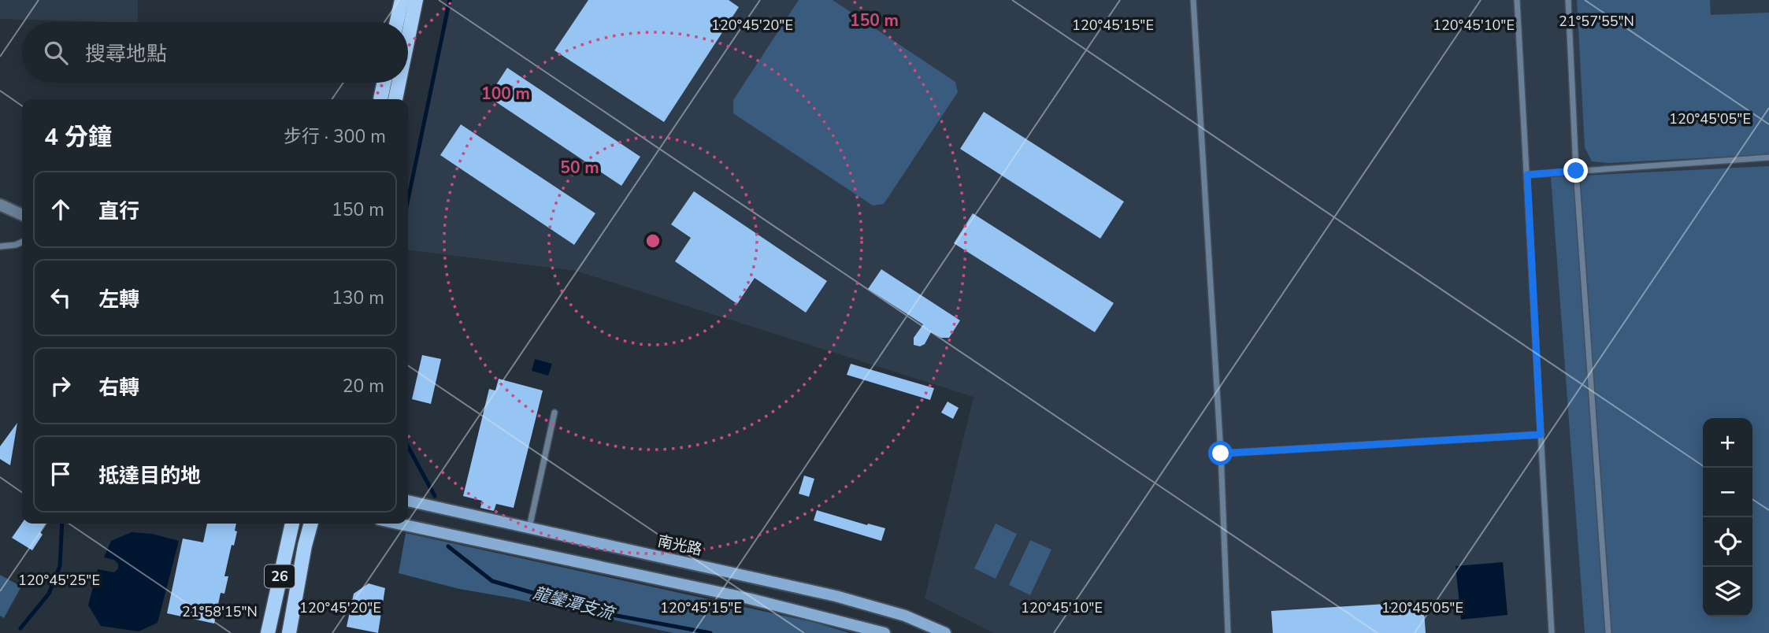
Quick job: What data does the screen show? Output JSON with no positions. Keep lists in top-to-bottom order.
{
  "streets": {
    "main road": ["26"],
    "street": ["南光路"]
  },
  "water": ["龍鑾潭支流"],
  "page": {
    "search": "搜尋地點",
    "heading": ["4 分鐘", "步行 · 300 m"],
    "list": [
      ["直行", "150 m"],
      ["左轉", "130 m"],
      ["右轉", "20 m"],
      "抵達目的地"
    ],
    "map_buttons": ["+", "−"]
  },
  "coordinates": [
    "21°57'55\"N",
    "120°45'20\"E",
    "120°45'15\"E",
    "120°45'10\"E",
    "120°45'05\"E",
    "120°45'25\"E",
    "21°58'15\"N"
  ],
  "rings": ["150 m", "100 m", "50 m"]
}
